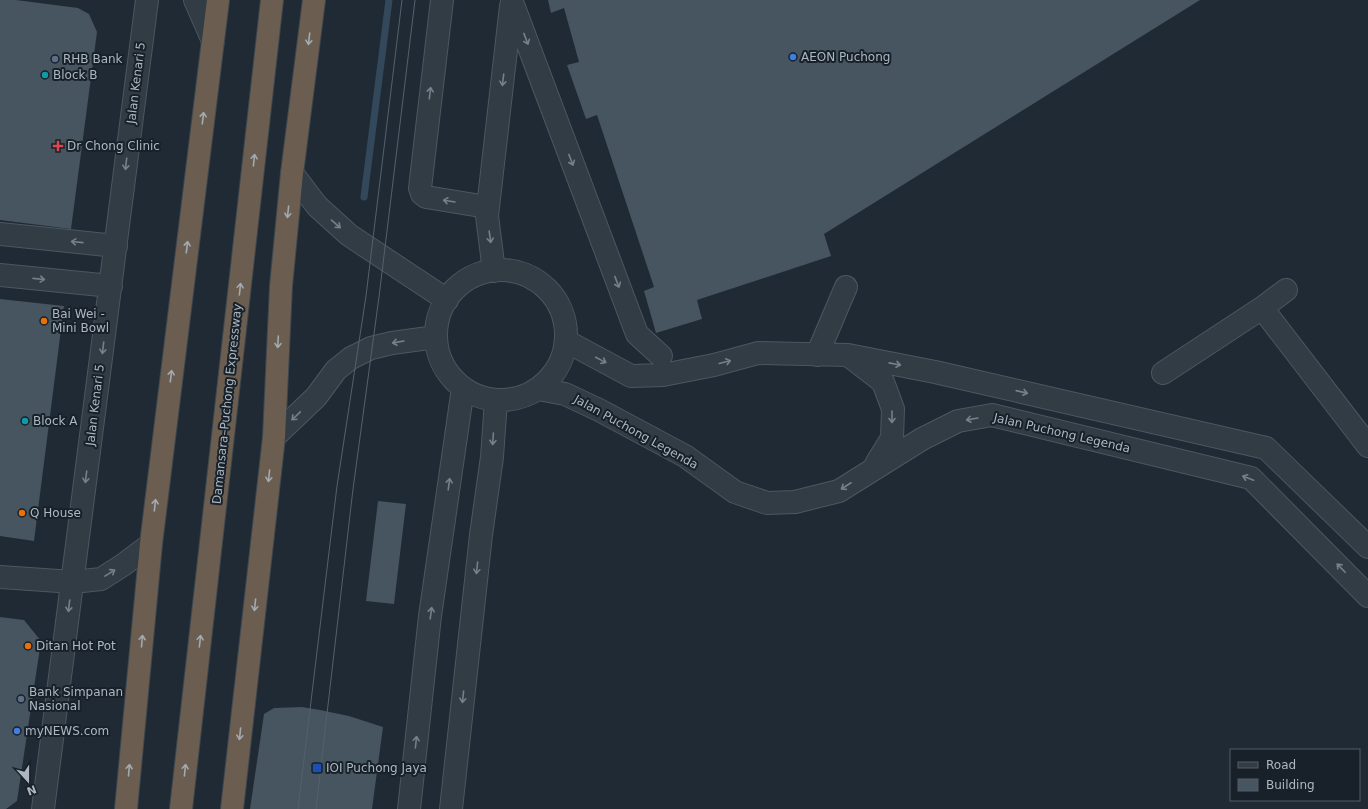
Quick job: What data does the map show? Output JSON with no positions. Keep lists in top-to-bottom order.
{
  "streets": {
    "highway": ["Damansara–Puchong Expressway"],
    "street": ["Jalan Kenari 5", "Jalan Puchong Legenda"]
  },
  "one_way": ["Jalan Kenari 5"],
  "places": {
    "other": [
      "AEON Puchong",
      "RHB Bank",
      "Block B",
      "Bai Wei - Mini Bowl",
      "Block A",
      "Q House",
      "Ditan Hot Pot",
      "Bank Simpanan Nasional",
      "myNEWS.com"
    ],
    "health": ["Dr Chong Clinic"],
    "transit": ["IOI Puchong Jaya"]
  },
  "legend": ["Road", "Building"],
  "north": "bottom"
}
